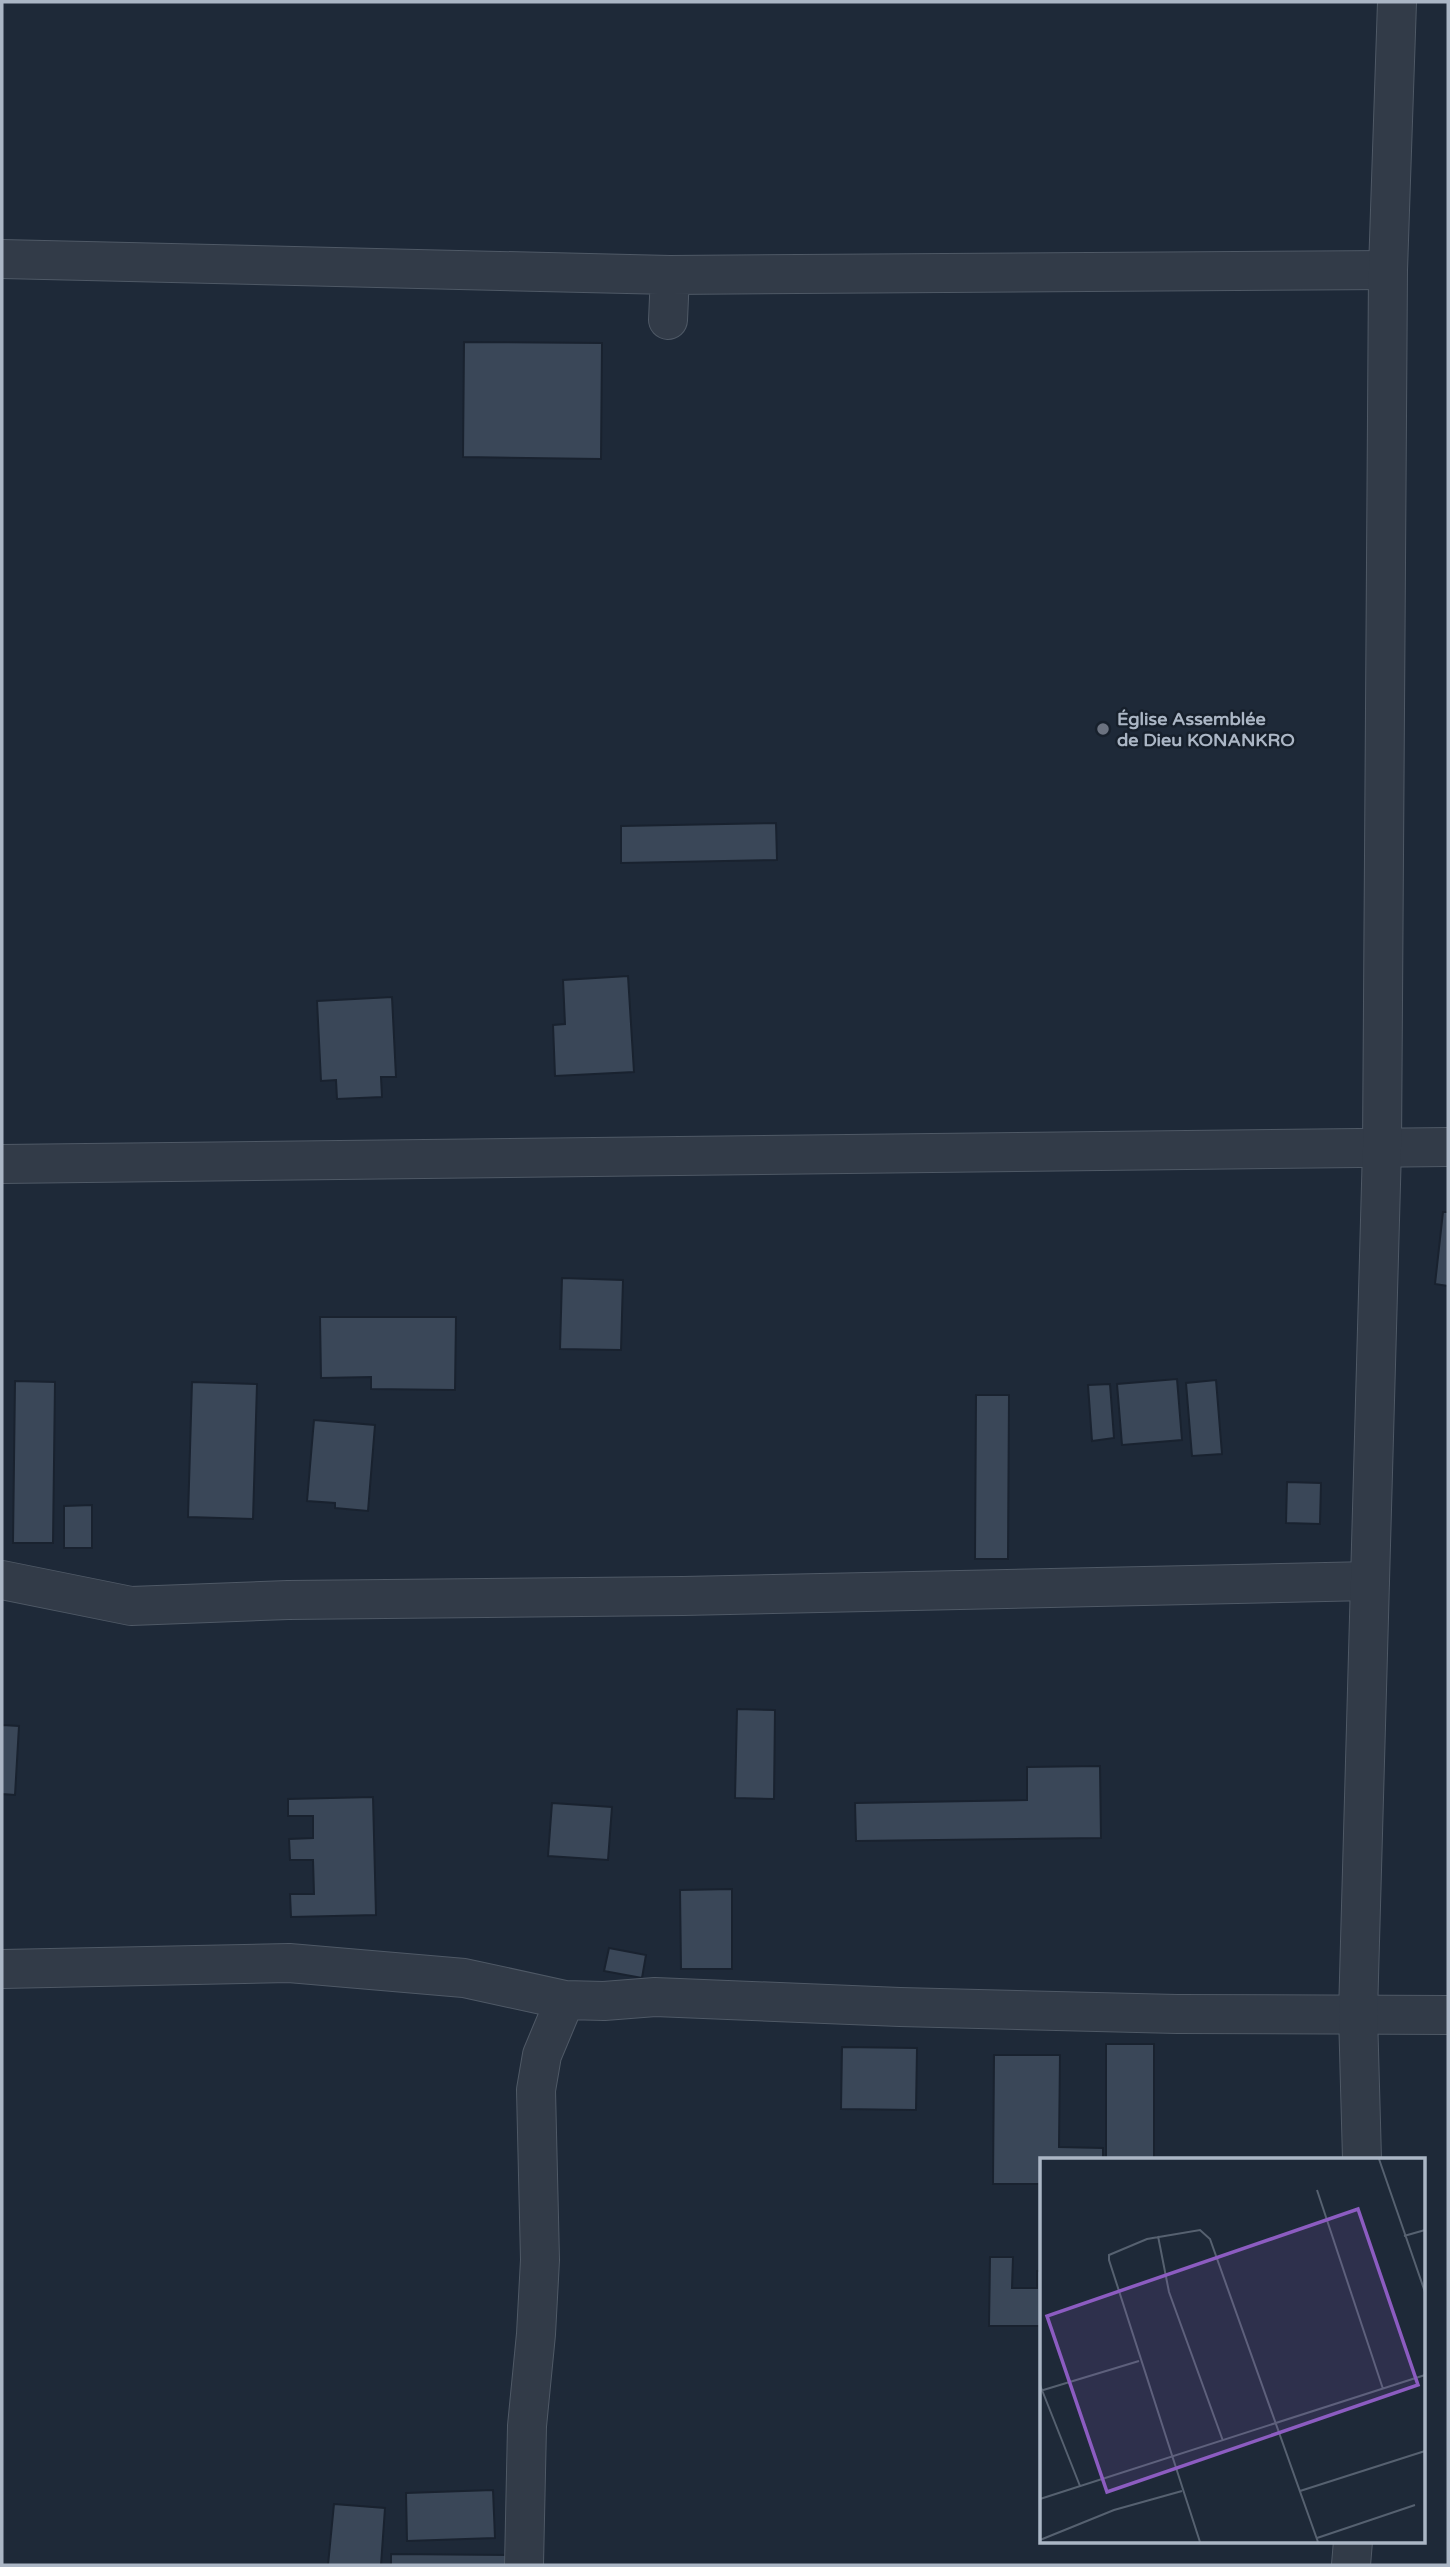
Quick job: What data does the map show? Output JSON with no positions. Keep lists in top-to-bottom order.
{
  "places": ["Église Assemblée de Dieu KONANKRO"]
}
